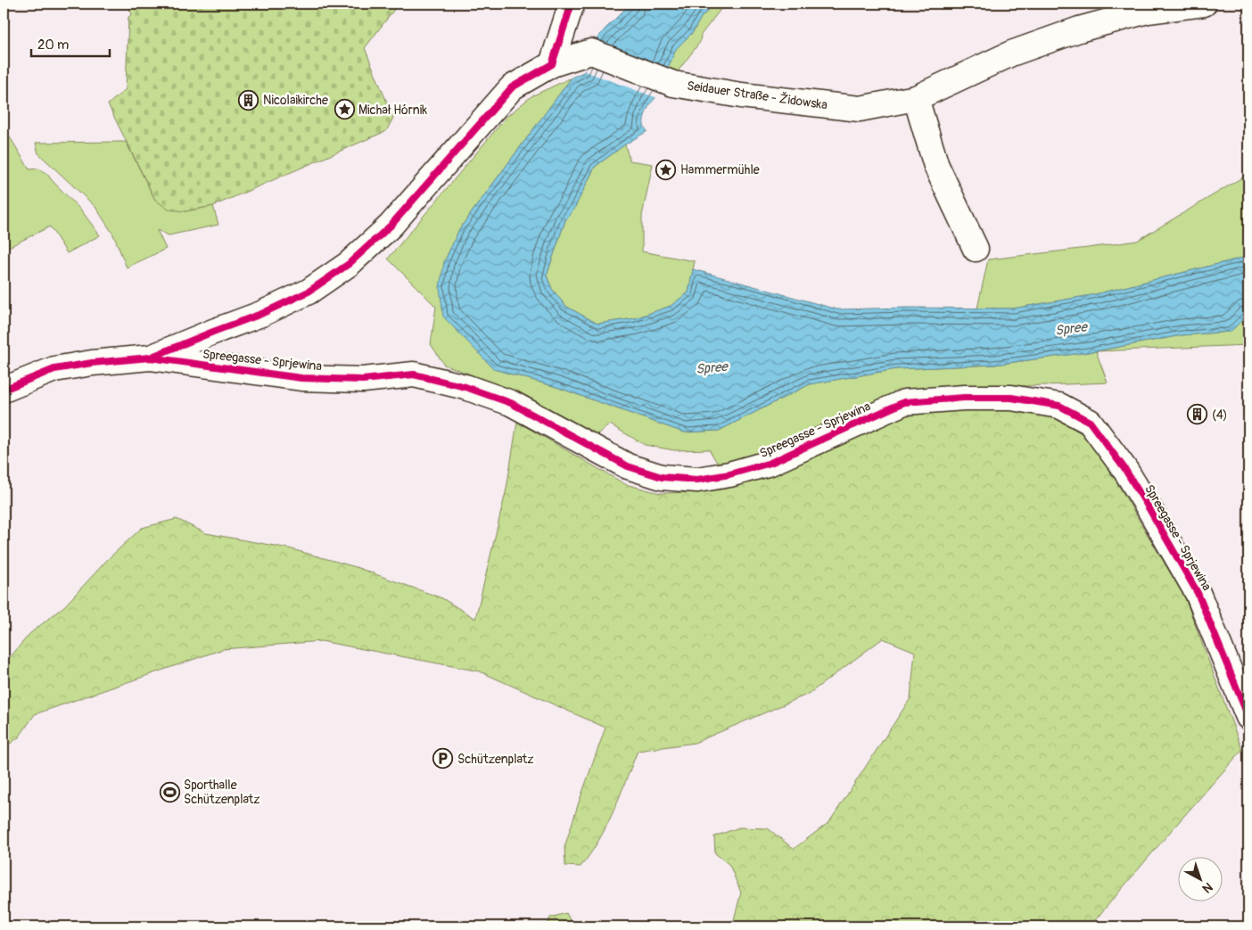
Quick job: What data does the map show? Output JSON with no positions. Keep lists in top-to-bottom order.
{
  "streets": {
    "street": ["Seidauer Straße - Židowska", "Spreegasse - Sprjewina"]
  },
  "crossings": [
    ["Seidauer Straße - Židowska", "Spreegasse - Sprjewina"]
  ],
  "water": ["Spree"],
  "places": {
    "building": ["Nicolaikirche", "(4)"],
    "place": ["Michał Hórnik", "Hammermühle"],
    "parking": ["Schützenplatz"],
    "sports": ["Sporthalle Schützenplatz"]
  },
  "scale_bar": "20 m",
  "north": "bottom right"
}
